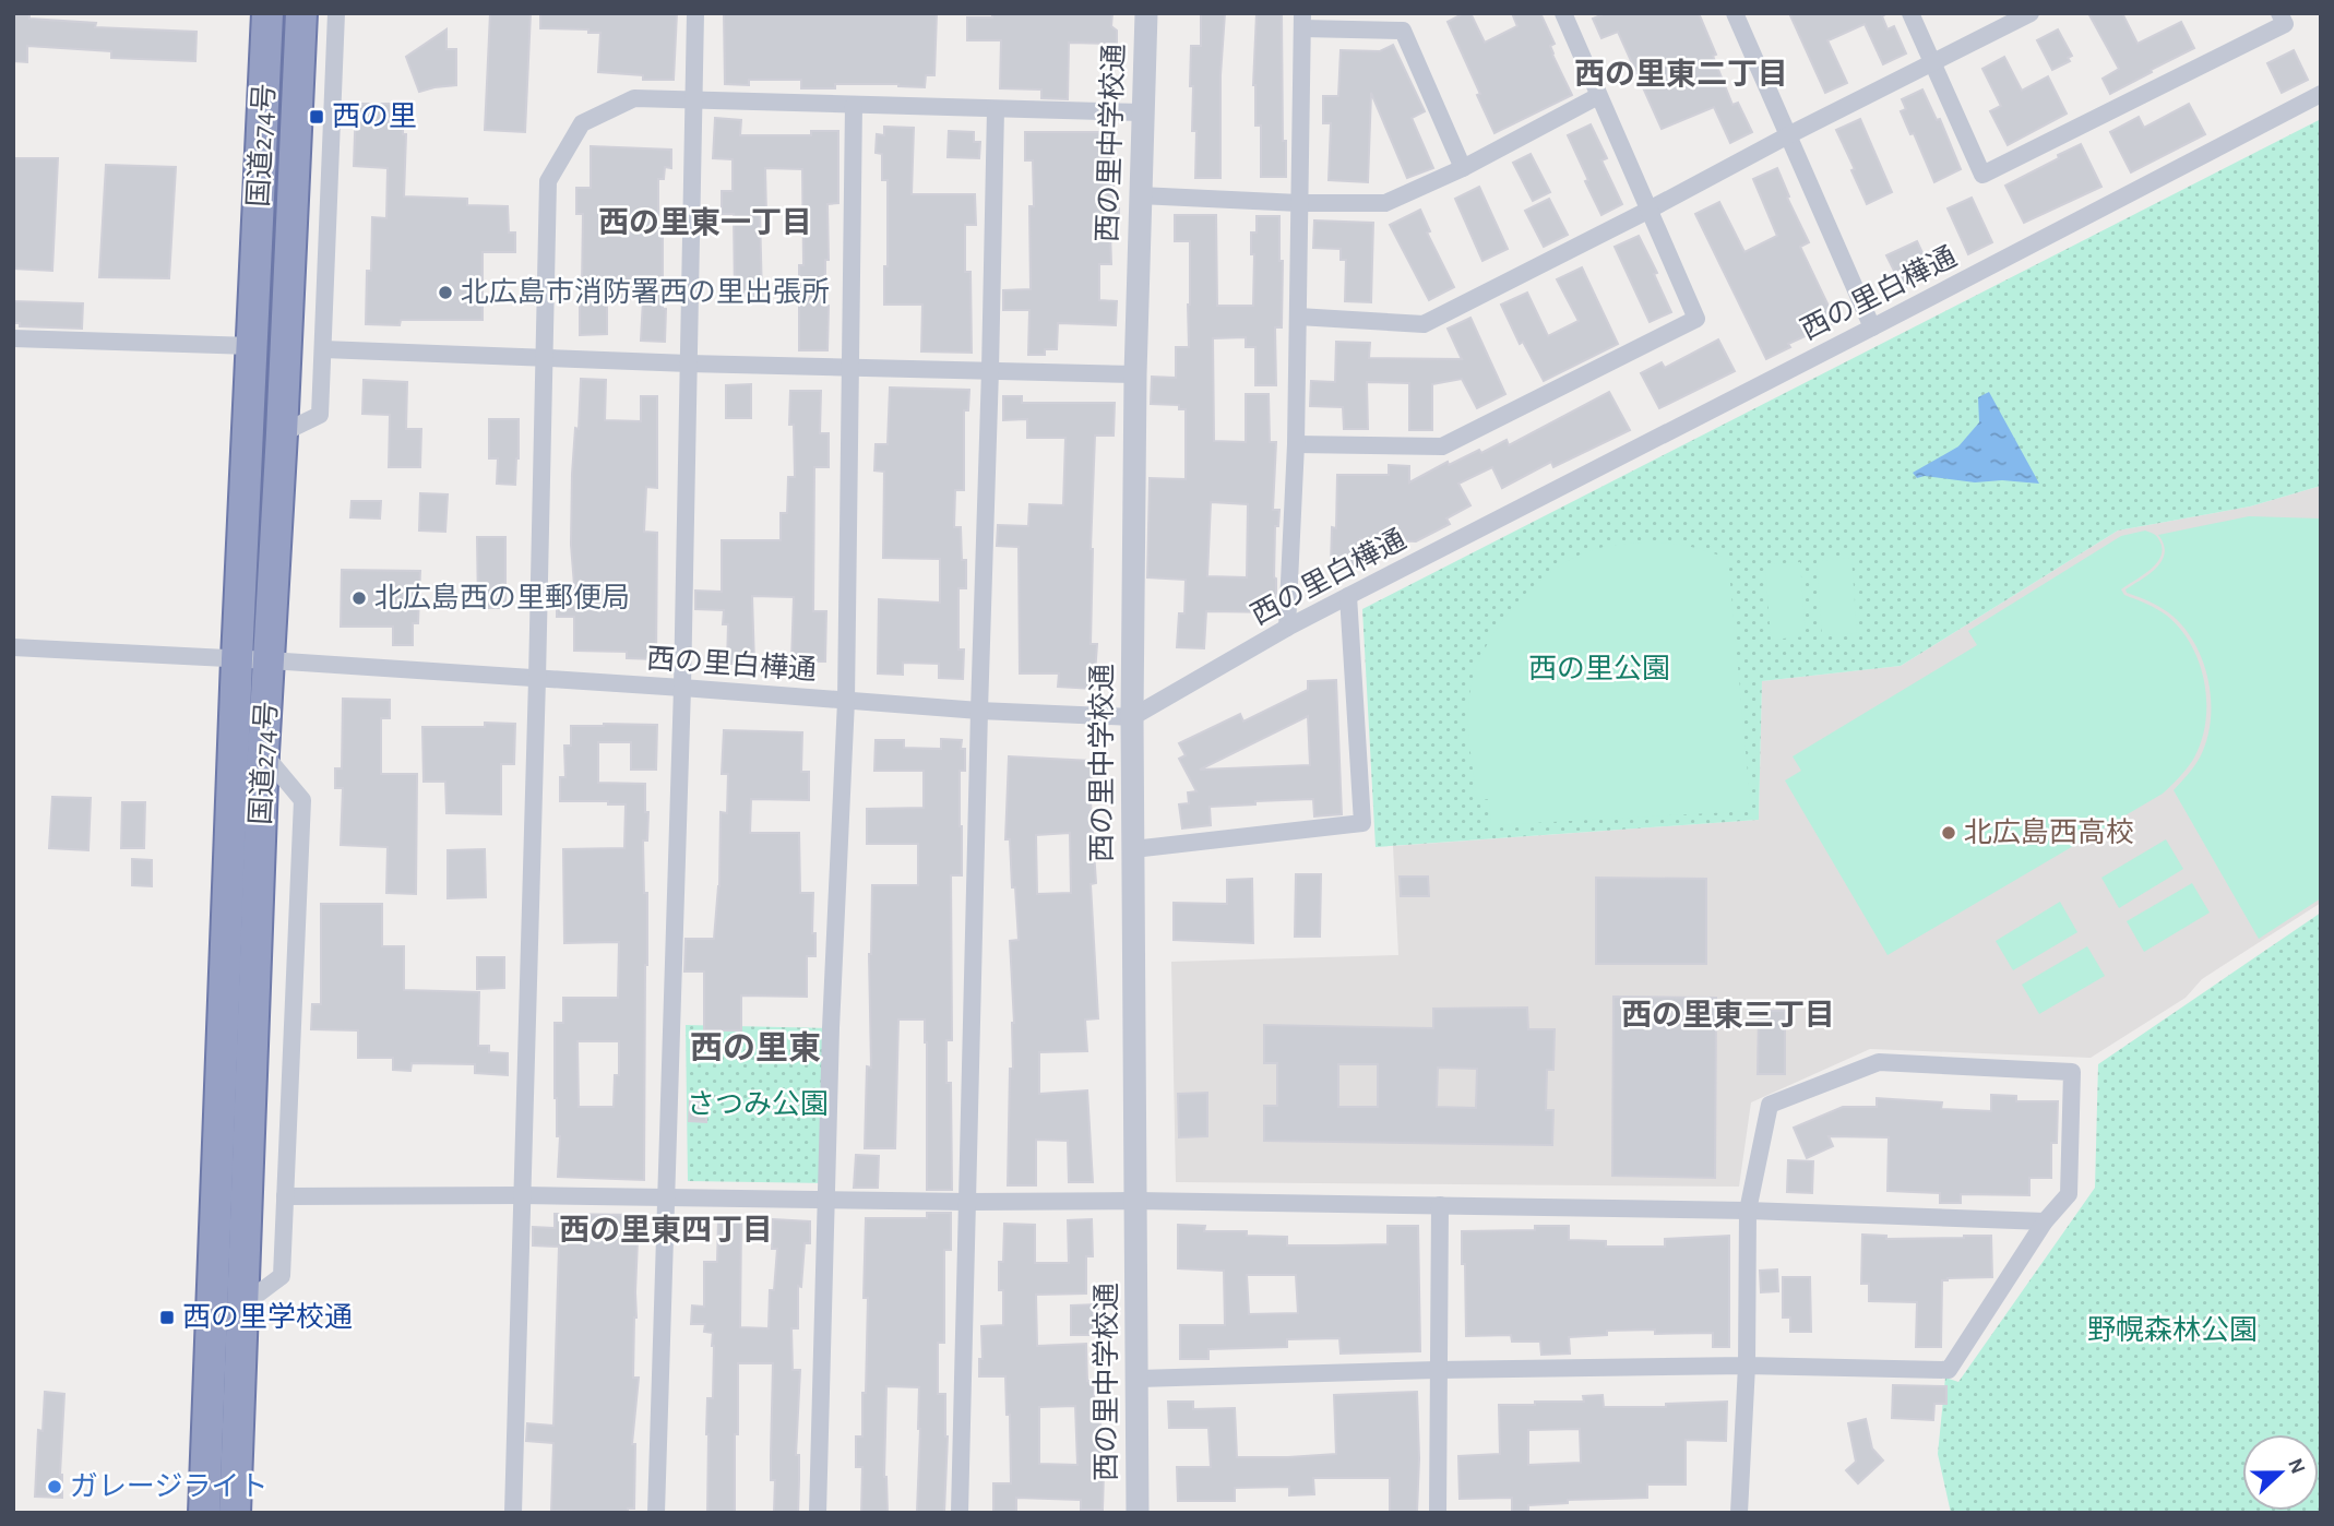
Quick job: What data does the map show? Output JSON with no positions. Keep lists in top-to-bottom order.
{
  "streets": {
    "highway": ["国道274号"],
    "street": ["西の里中学校通", "西の里白樺通"]
  },
  "crossings": [
    ["西の里中学校通", "西の里白樺通"],
    ["国道274号", "西の里白樺通"]
  ],
  "districts": [
    "西の里東二丁目",
    "西の里東一丁目",
    "西の里東三丁目",
    "西の里東",
    "西の里東四丁目"
  ],
  "parks": ["西の里公園", "さつみ公園", "野幌森林公園"],
  "places": {
    "transit": ["西の里", "西の里学校通"],
    "other": [
      "北広島市消防署西の里出張所",
      "北広島西の里郵便局",
      "北広島西高校",
      "ガレージライト"
    ]
  },
  "north": "right"
}
